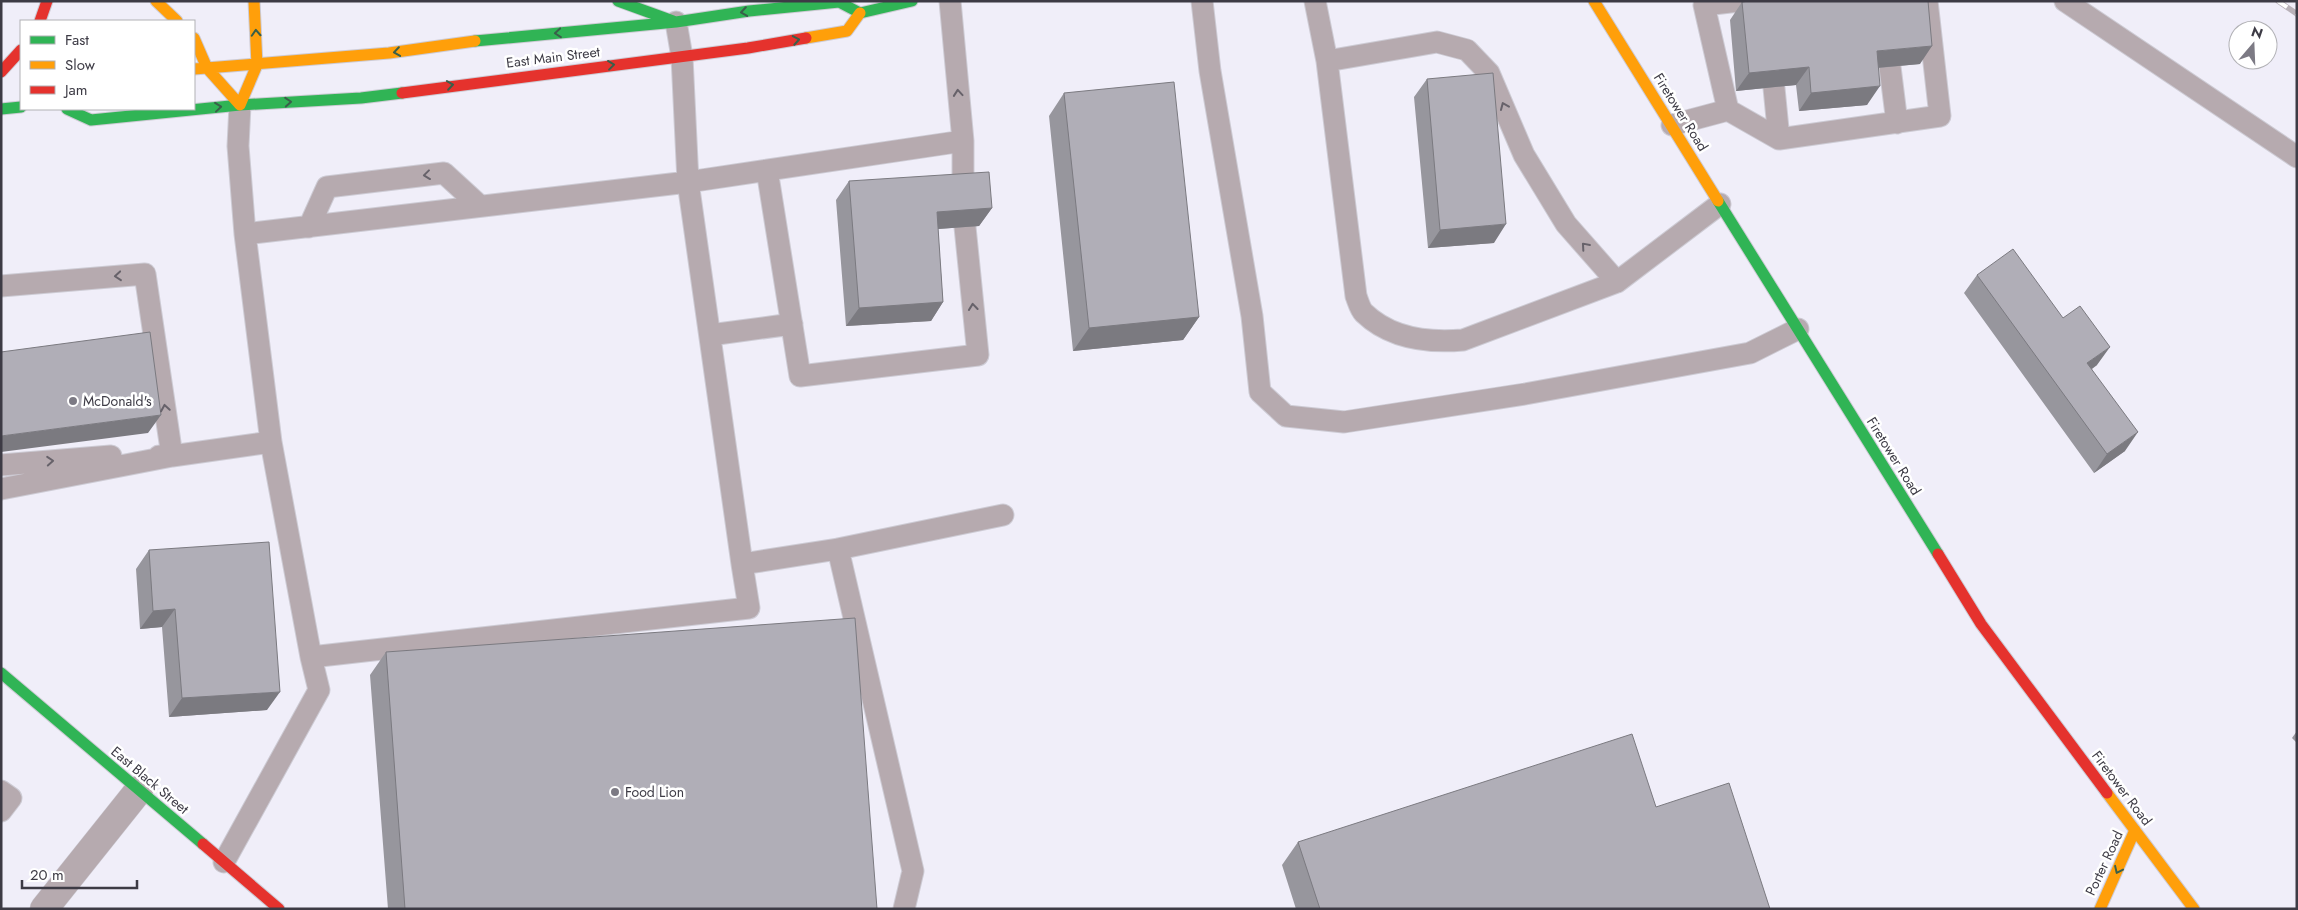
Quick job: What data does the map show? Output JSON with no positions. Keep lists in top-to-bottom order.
{
  "streets": {
    "main road": [
      "East Main Street",
      "Firetower Road",
      "East Black Street",
      "Porter Road"
    ]
  },
  "crossings": [
    ["Firetower Road", "Porter Road"]
  ],
  "one_way": ["Porter Road"],
  "places": ["McDonald's", "Food Lion"],
  "legend": ["Fast", "Slow", "Jam"],
  "scale_bar": "20 m",
  "north": "top"
}
